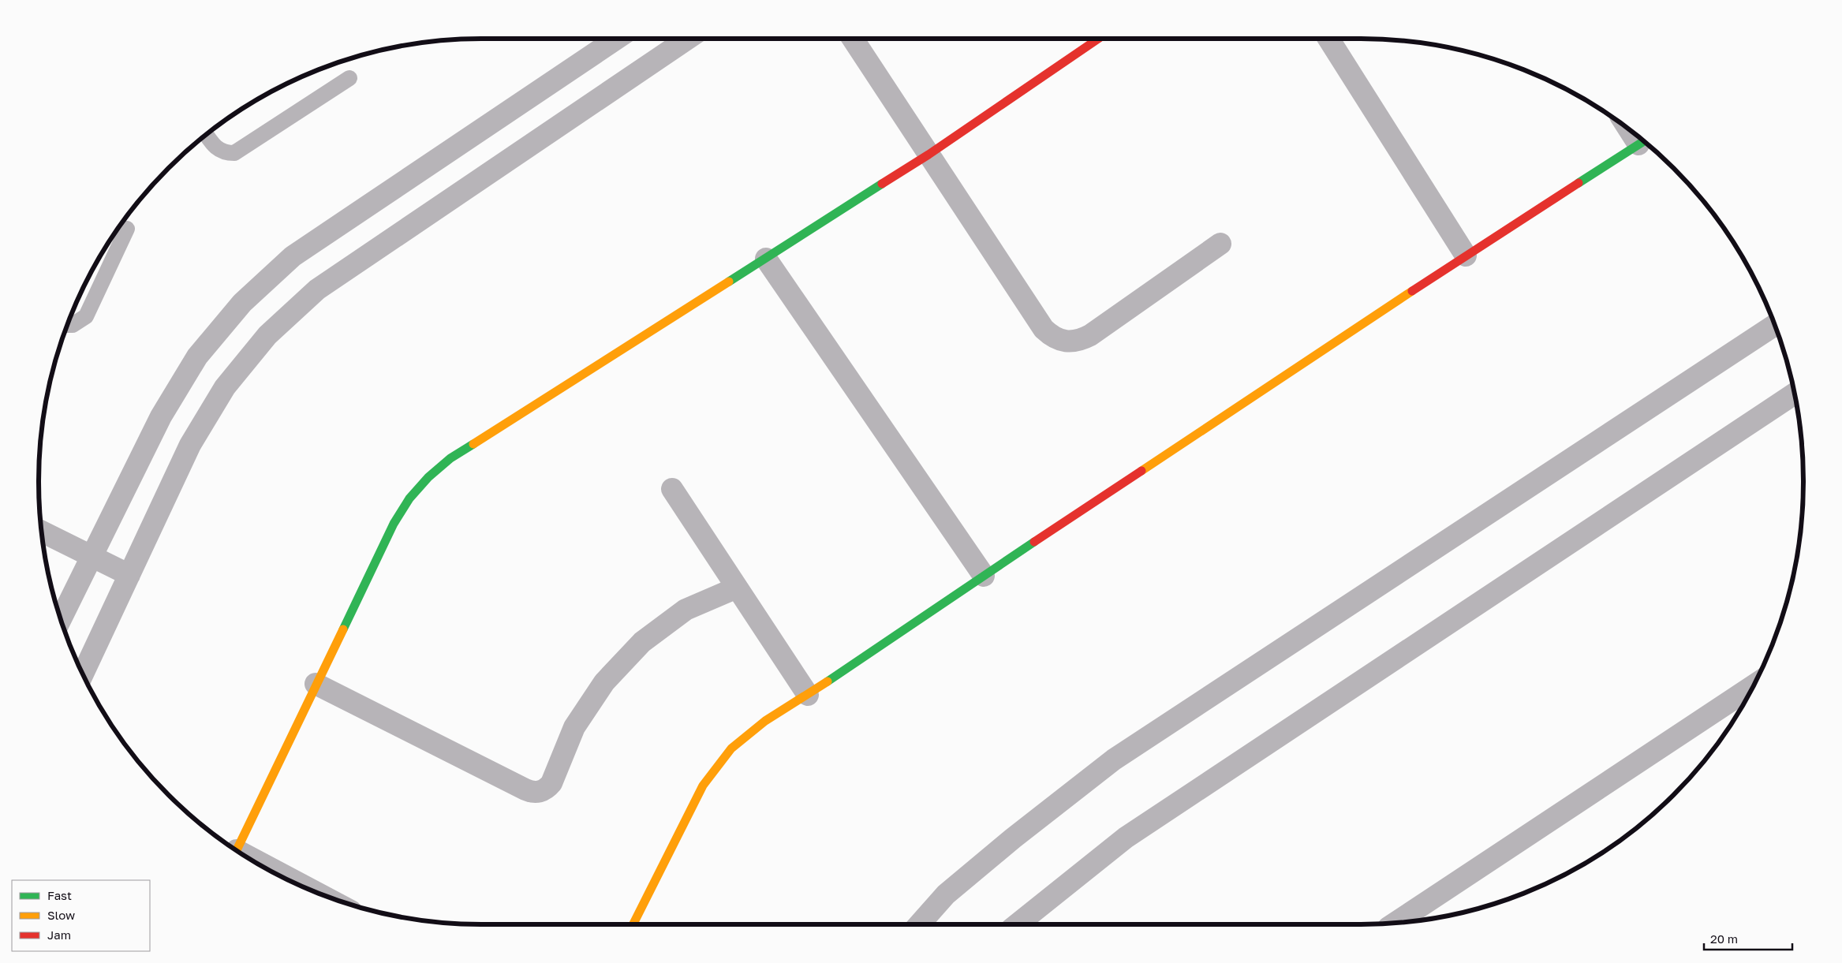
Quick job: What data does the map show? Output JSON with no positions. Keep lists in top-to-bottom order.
{
  "legend": ["Fast", "Slow", "Jam"],
  "scale_bar": "20 m"
}
